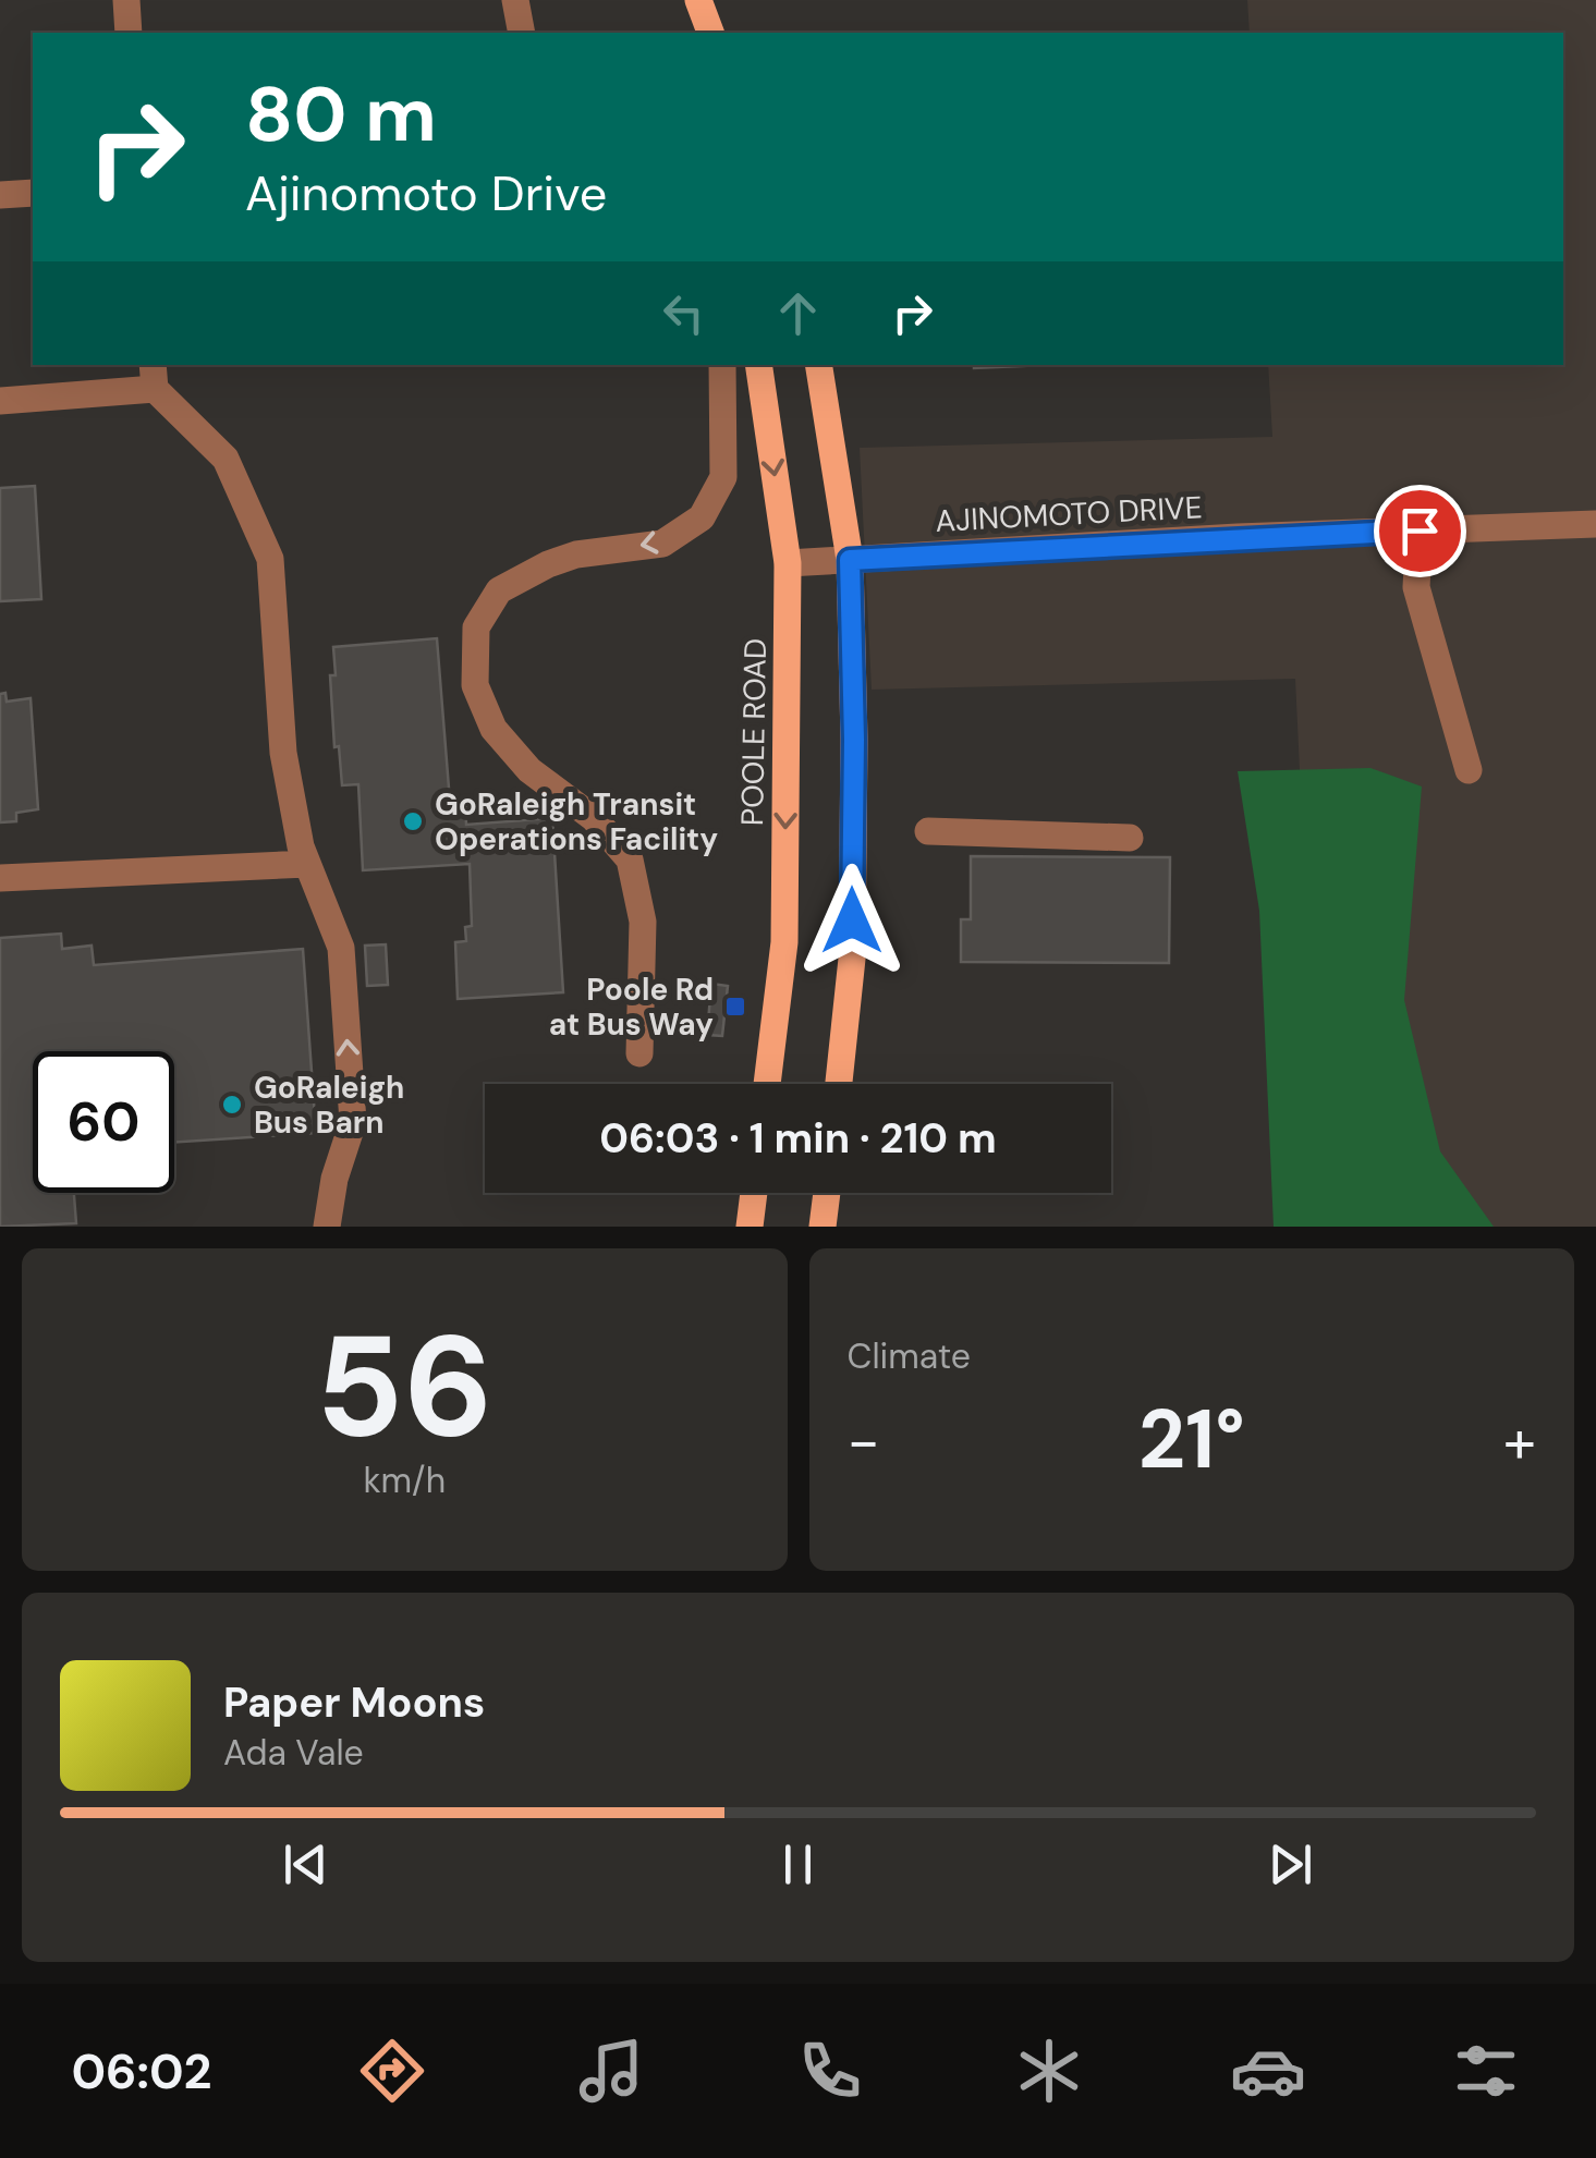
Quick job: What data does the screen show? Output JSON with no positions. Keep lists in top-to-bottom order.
{
  "streets": {
    "main road": ["POOLE ROAD"],
    "street": ["AJINOMOTO DRIVE"]
  },
  "crossings": [
    ["AJINOMOTO DRIVE", "POOLE ROAD"]
  ],
  "places": {
    "other": ["GoRaleigh Transit Operations Facility", "GoRaleigh Bus Barn"],
    "transit": ["Poole Rd at Bus Way"]
  },
  "page": {
    "turn": ["80 m", "Ajinomoto Drive"],
    "limit": "60",
    "trip": "06:03 · 1 min · 210 m",
    "tile": [
      ["56", "km/h"],
      "Climate"
    ],
    "heat": ["−", "21°", "+"],
    "song": ["Paper Moons", "Ada Vale"],
    "tabs": "06:02"
  }
}
